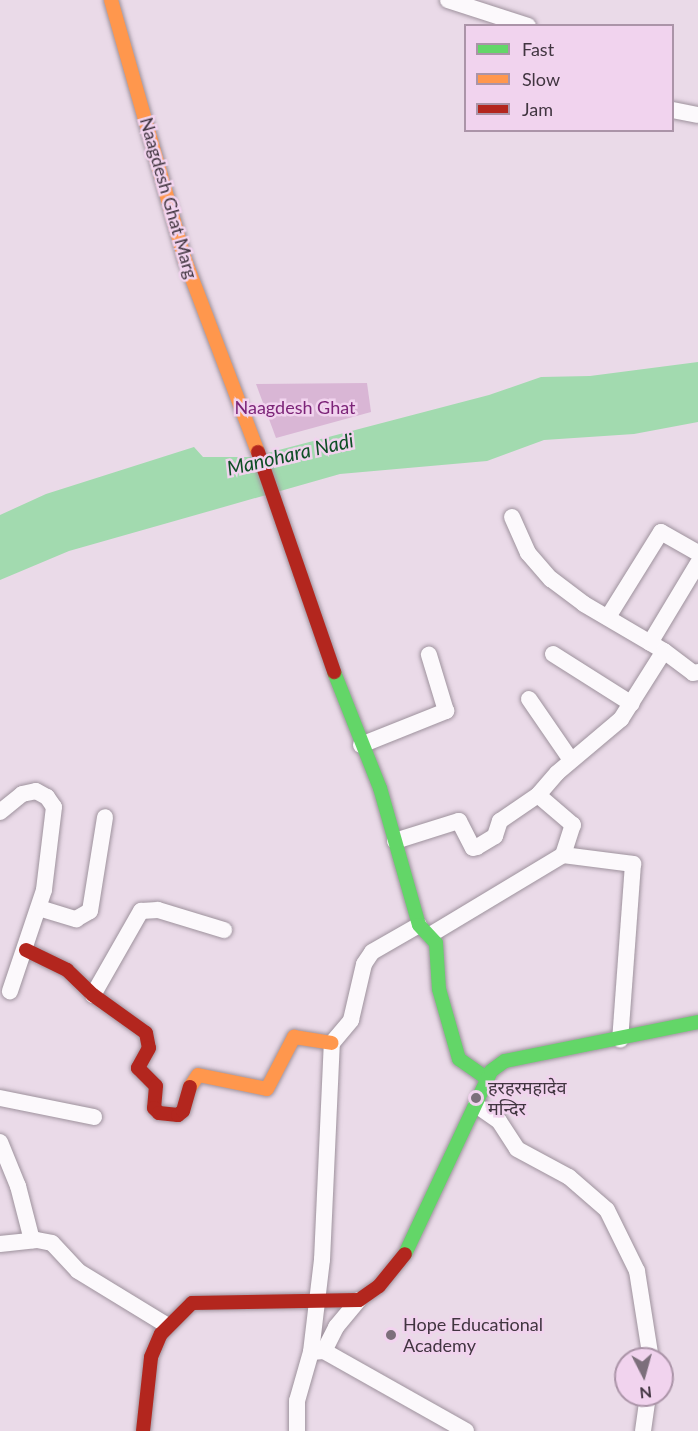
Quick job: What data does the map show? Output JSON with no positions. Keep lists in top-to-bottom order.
{
  "streets": {
    "street": ["Naagdesh Ghat Marg"]
  },
  "water": ["Manohara Nadi"],
  "parks": ["Naagdesh Ghat"],
  "places": ["हरहरमहादेव मन्दिर", "Hope Educational Academy"],
  "legend": ["Fast", "Slow", "Jam"],
  "north": "bottom"
}
